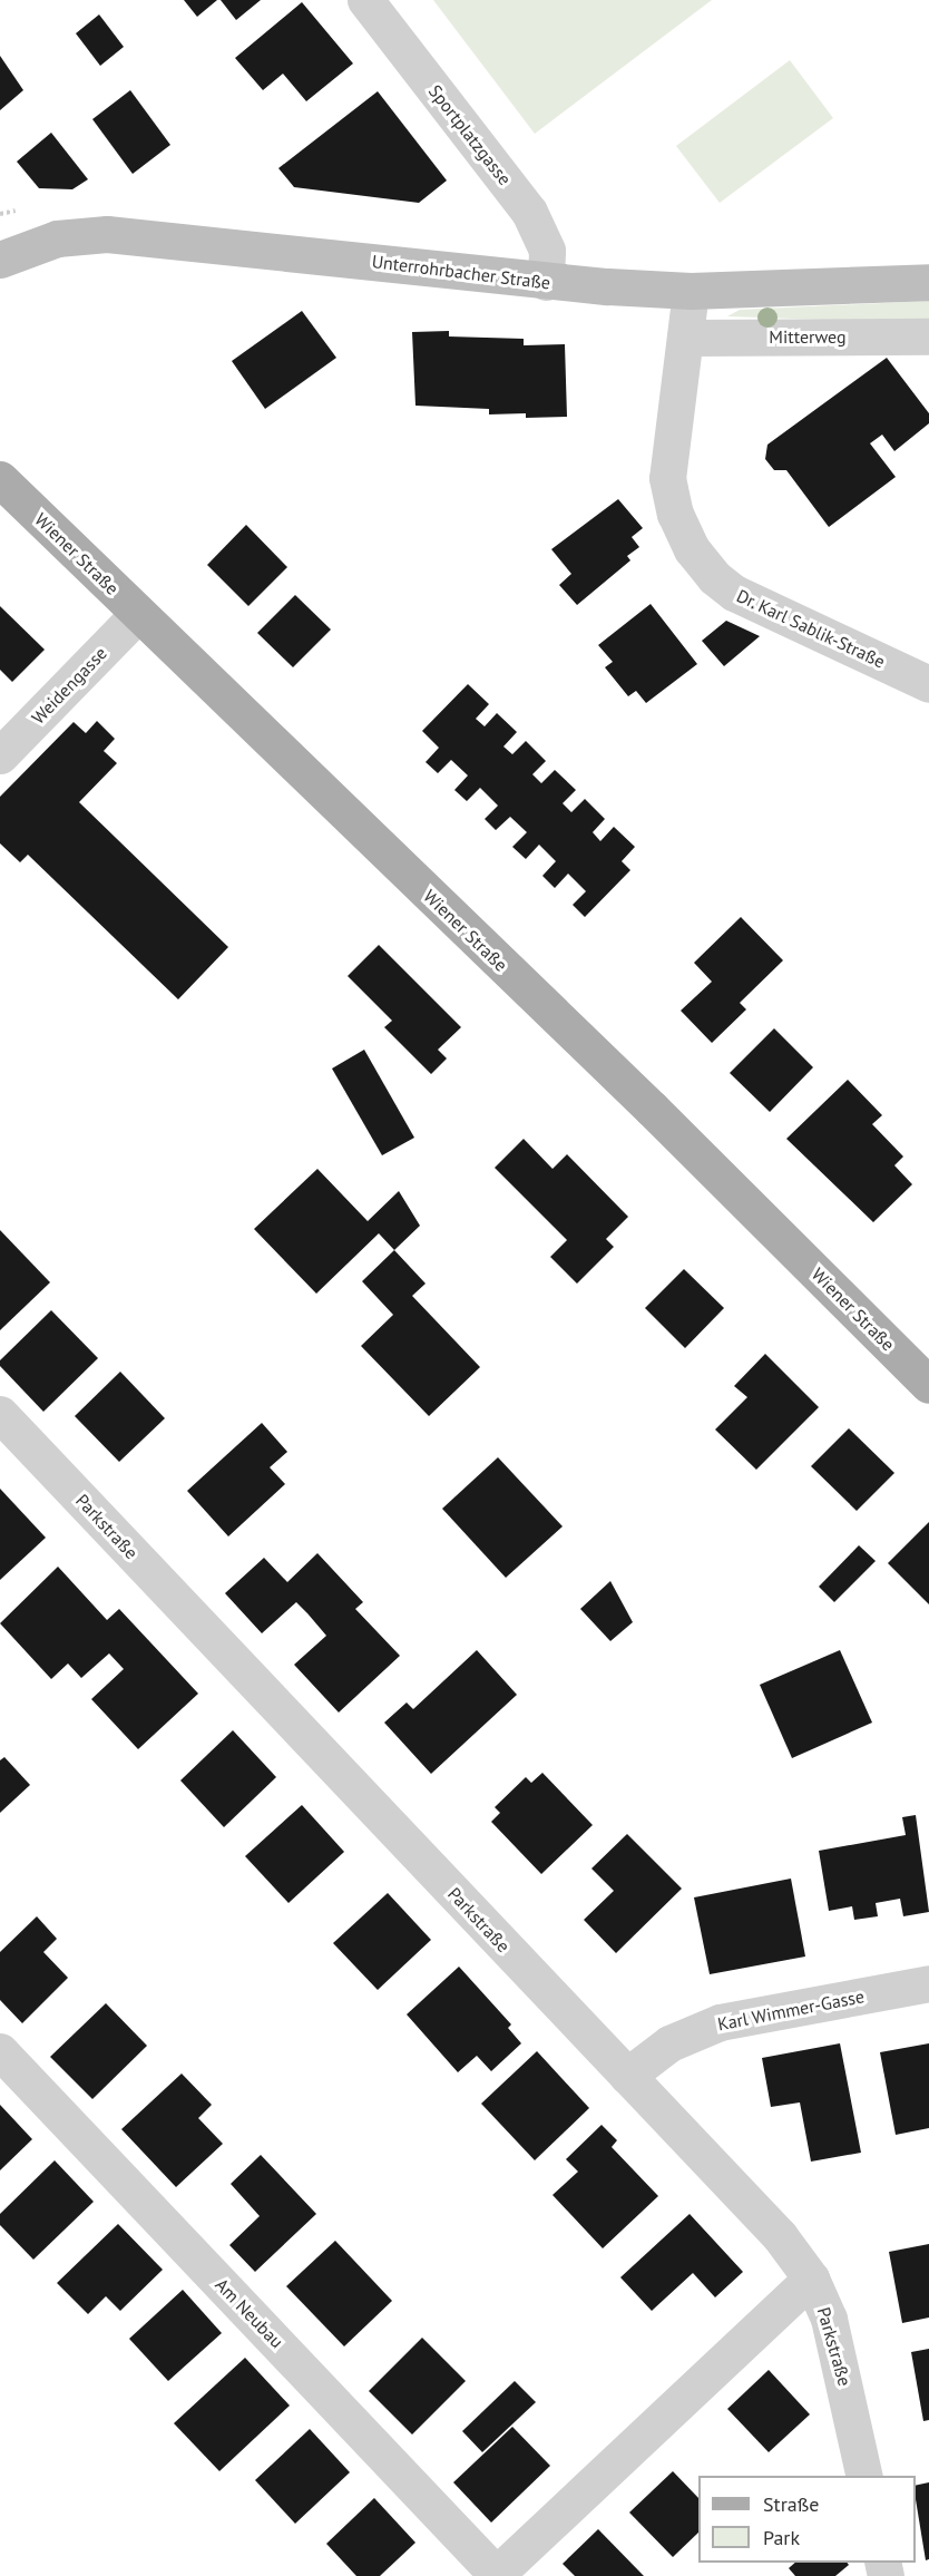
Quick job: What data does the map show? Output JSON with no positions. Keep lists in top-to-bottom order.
{
  "streets": {
    "main road": ["Unterrohrbacher Straße", "Wiener Straße"],
    "street": [
      "Sportplatzgasse",
      "Mitterweg",
      "Dr. Karl Sablik-Straße",
      "Weidengasse",
      "Parkstraße",
      "Karl Wimmer-Gasse",
      "Am Neubau"
    ]
  },
  "crossings": [
    ["Sportplatzgasse", "Unterrohrbacher Straße"],
    ["Unterrohrbacher Straße", "Dr. Karl Sablik-Straße"],
    ["Mitterweg", "Dr. Karl Sablik-Straße"],
    ["Wiener Straße", "Weidengasse"],
    ["Parkstraße", "Karl Wimmer-Gasse"]
  ],
  "legend": ["Straße", "Park"]
}
